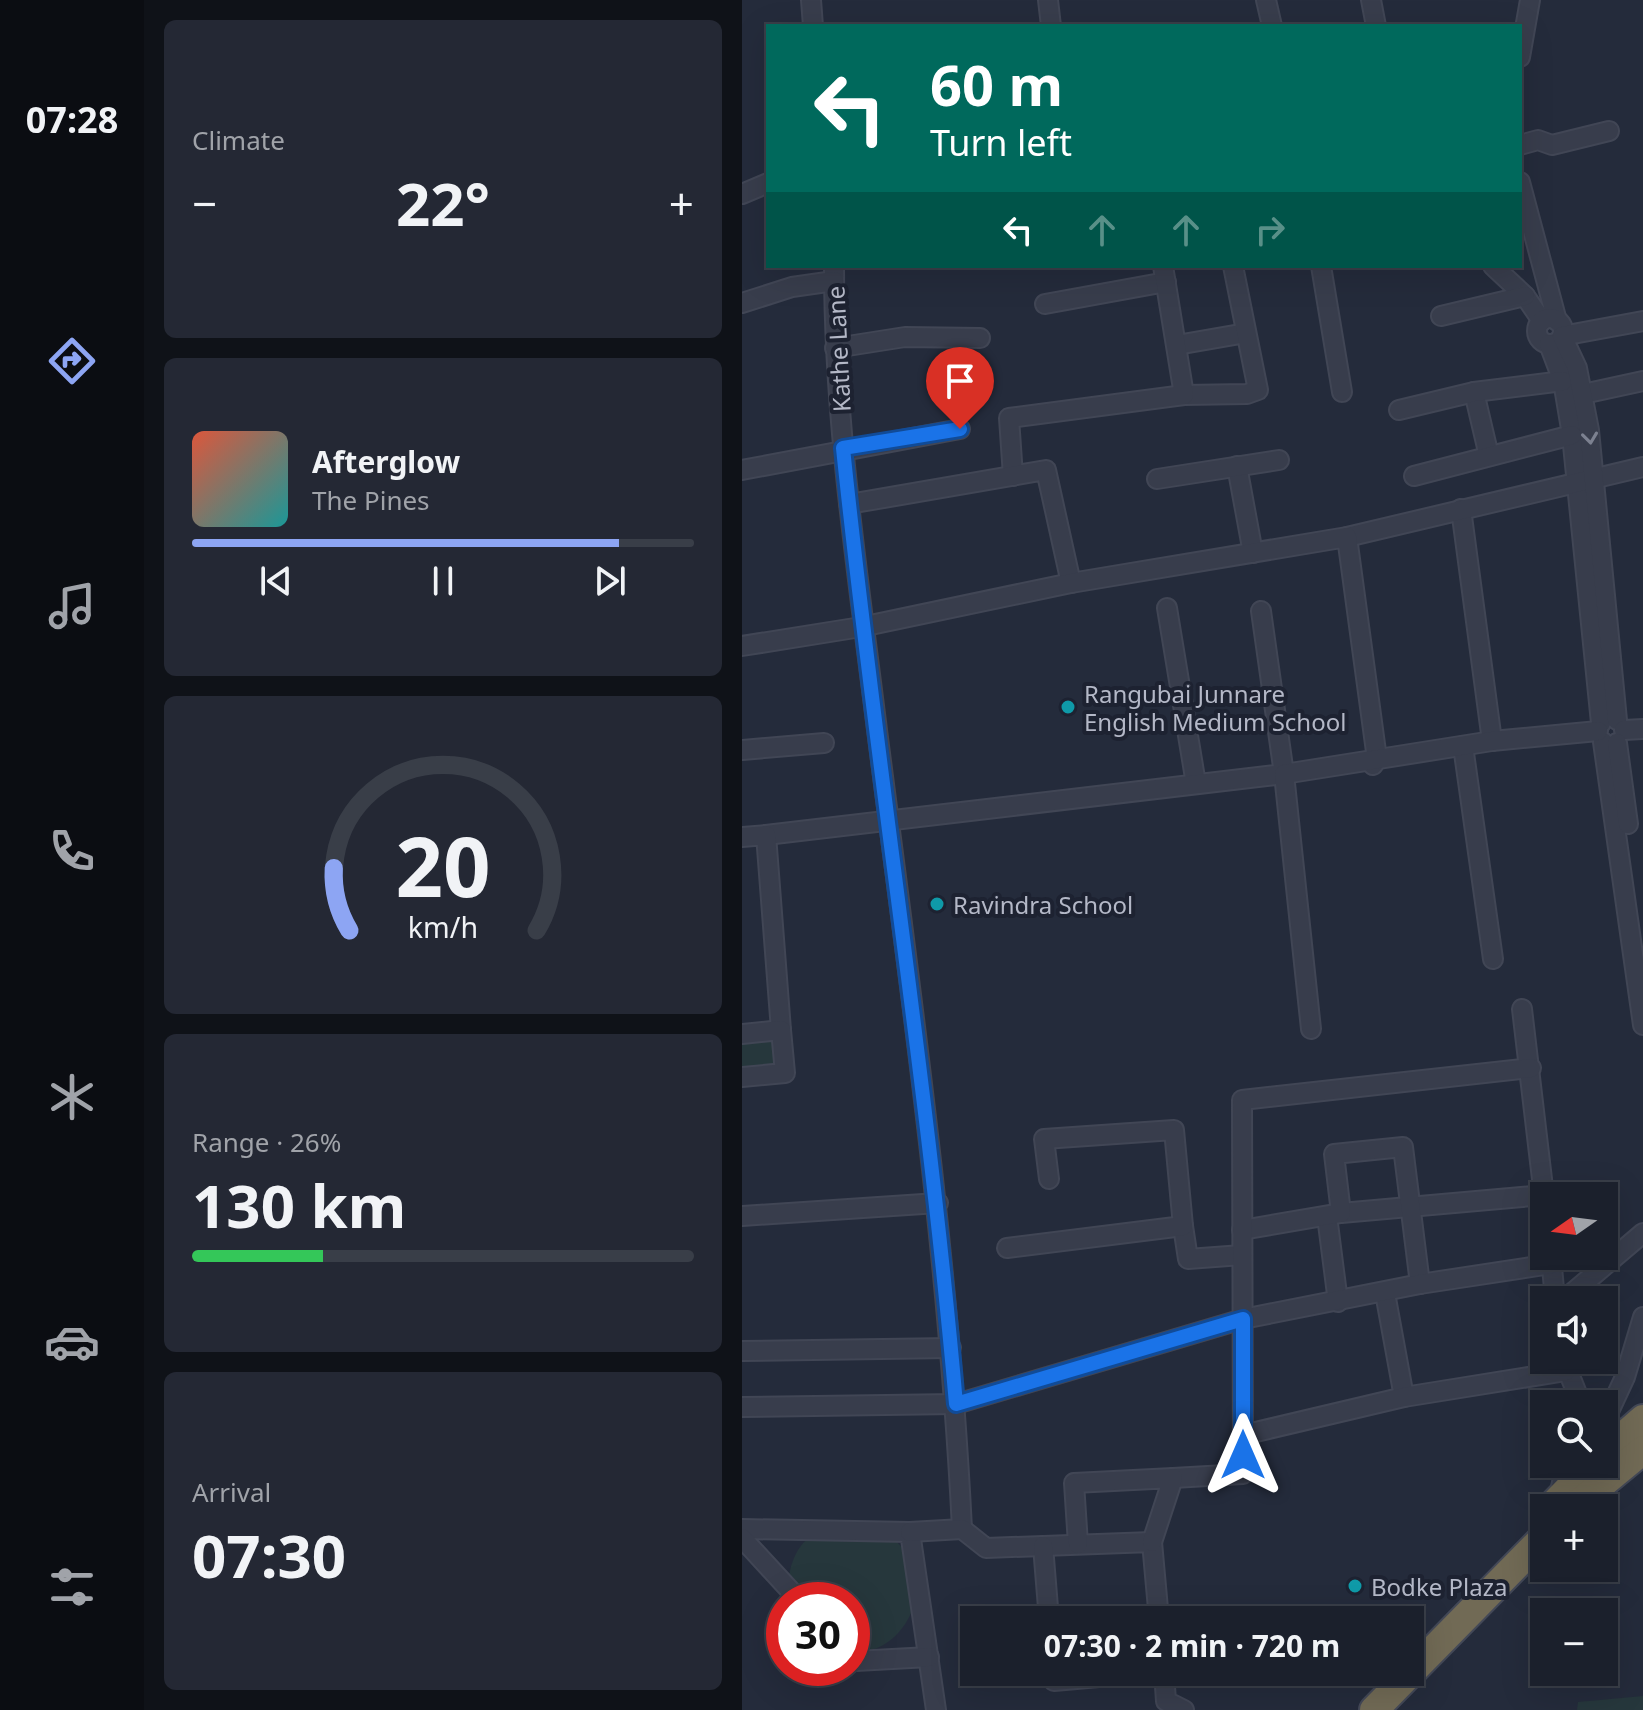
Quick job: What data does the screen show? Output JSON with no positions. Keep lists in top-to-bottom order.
{
  "streets": {
    "street": ["Kathe Lane"]
  },
  "places": ["Rangubai Junnare English Medium School", "Ravindra School", "Bodke Plaza"],
  "north": "left",
  "page": {
    "tabs": "07:28",
    "tile": [
      "Climate",
      ["Range · 26%", "130 km"],
      ["Arrival", "07:30"]
    ],
    "turn": ["60 m", "Turn left"],
    "heat": ["−", "22°", "+"],
    "song": ["Afterglow", "The Pines"],
    "map_buttons": ["+", "−"],
    "limit": "30",
    "trip": "07:30 · 2 min · 720 m",
    "gauge": ["20", "km/h"]
  }
}
